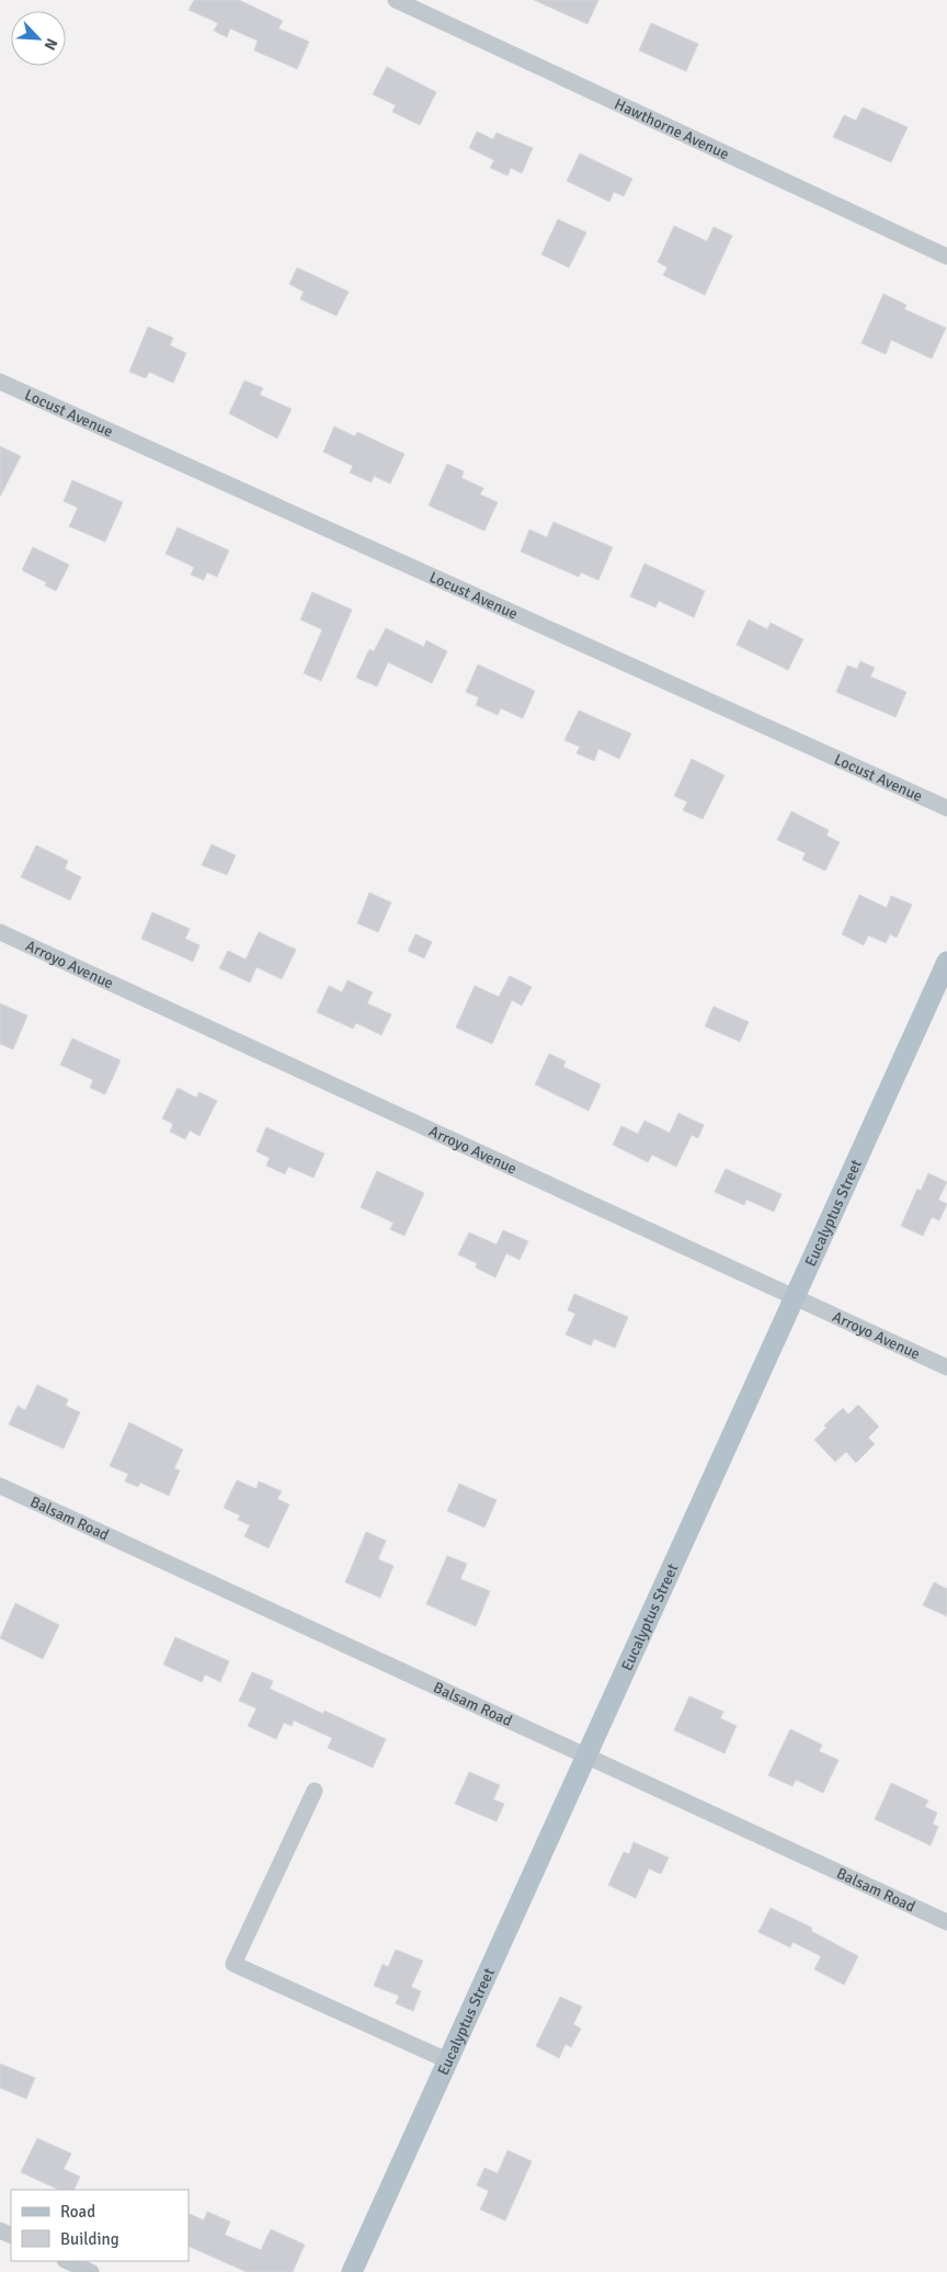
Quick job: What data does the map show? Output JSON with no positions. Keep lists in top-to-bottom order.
{
  "streets": {
    "main road": ["Eucalyptus Street"],
    "street": [
      "Hawthorne Avenue",
      "Locust Avenue",
      "Arroyo Avenue",
      "Balsam Road"
    ]
  },
  "crossings": [
    ["Arroyo Avenue", "Eucalyptus Street"],
    ["Eucalyptus Street", "Balsam Road"]
  ],
  "legend": ["Road", "Building"],
  "north": "bottom right"
}
